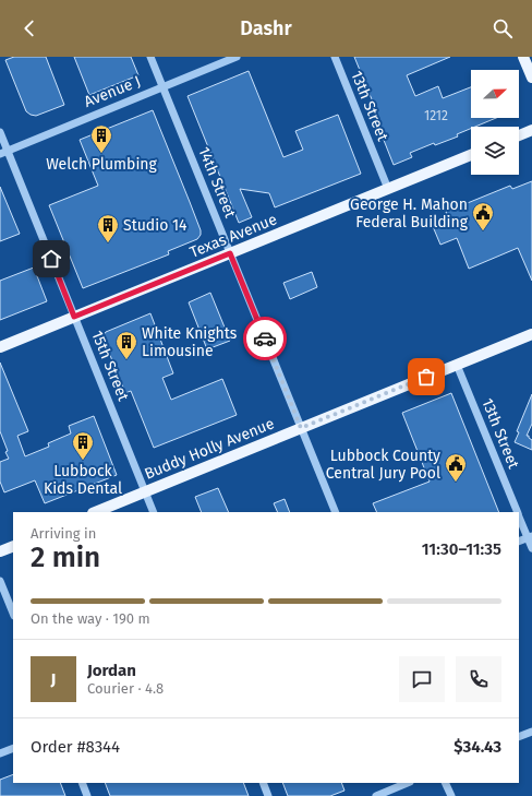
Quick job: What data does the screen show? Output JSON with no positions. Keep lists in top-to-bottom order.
{
  "streets": {
    "main road": ["Texas Avenue", "Buddy Holly Avenue"],
    "street": [
      "Avenue J",
      "13th Street",
      "14th Street",
      "15th Street"
    ]
  },
  "crossings": [
    ["Avenue J", "14th Street"],
    ["Avenue J", "15th Street"],
    ["13th Street", "Texas Avenue"],
    ["13th Street", "Buddy Holly Avenue"],
    ["14th Street", "Texas Avenue"],
    ["14th Street", "Buddy Holly Avenue"],
    ["Texas Avenue", "15th Street"],
    ["15th Street", "Buddy Holly Avenue"]
  ],
  "places": {
    "building": [
      "Welch Plumbing",
      "Studio 14",
      "White Knights Limousine",
      "Lubbock Kids Dental"
    ],
    "public building": ["George H. Mahon Federal Building", "Lubbock County Central Jury Pool"]
  },
  "house_numbers": ["1212"],
  "north": "right",
  "page": {
    "header": "Dashr",
    "heading": ["2 min", "Arriving in", "11:30–11:35"],
    "panel": [
      "Jordan",
      "Courier · 4.8",
      "Order #8344",
      "$34.43"
    ],
    "bar": "On the way · 190 m",
    "round": "J"
  }
}
